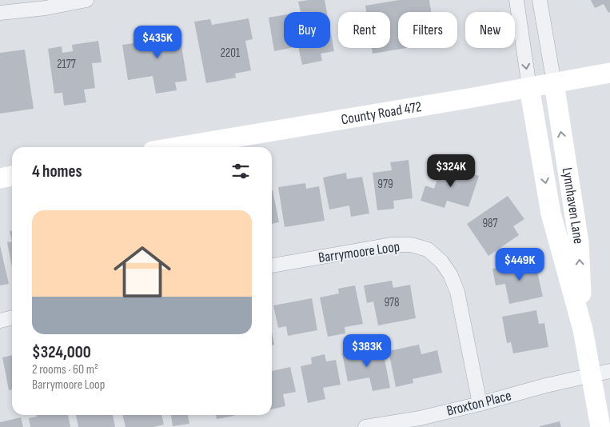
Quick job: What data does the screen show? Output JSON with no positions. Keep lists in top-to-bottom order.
{
  "streets": {
    "street": [
      "County Road 472",
      "Lynnhaven Lane",
      "Barrymoore Loop",
      "Broxton Place"
    ]
  },
  "crossings": [
    ["County Road 472", "Lynnhaven Lane"],
    ["Lynnhaven Lane", "Broxton Place"],
    ["Barrymoore Loop", "Broxton Place"]
  ],
  "house_numbers": [
    "2201",
    "2177",
    "979",
    "987",
    "978"
  ],
  "page": {
    "chip": [
      "Buy",
      "Rent",
      "Filters",
      "New"
    ],
    "price": [
      "$435K",
      "$324K",
      "$449K",
      "$383K"
    ],
    "heading": "4 homes",
    "list": [
      {
        "name": "$324,000",
        "note": "2 rooms · 60 m² · Barrymoore Loop"
      }
    ]
  }
}
